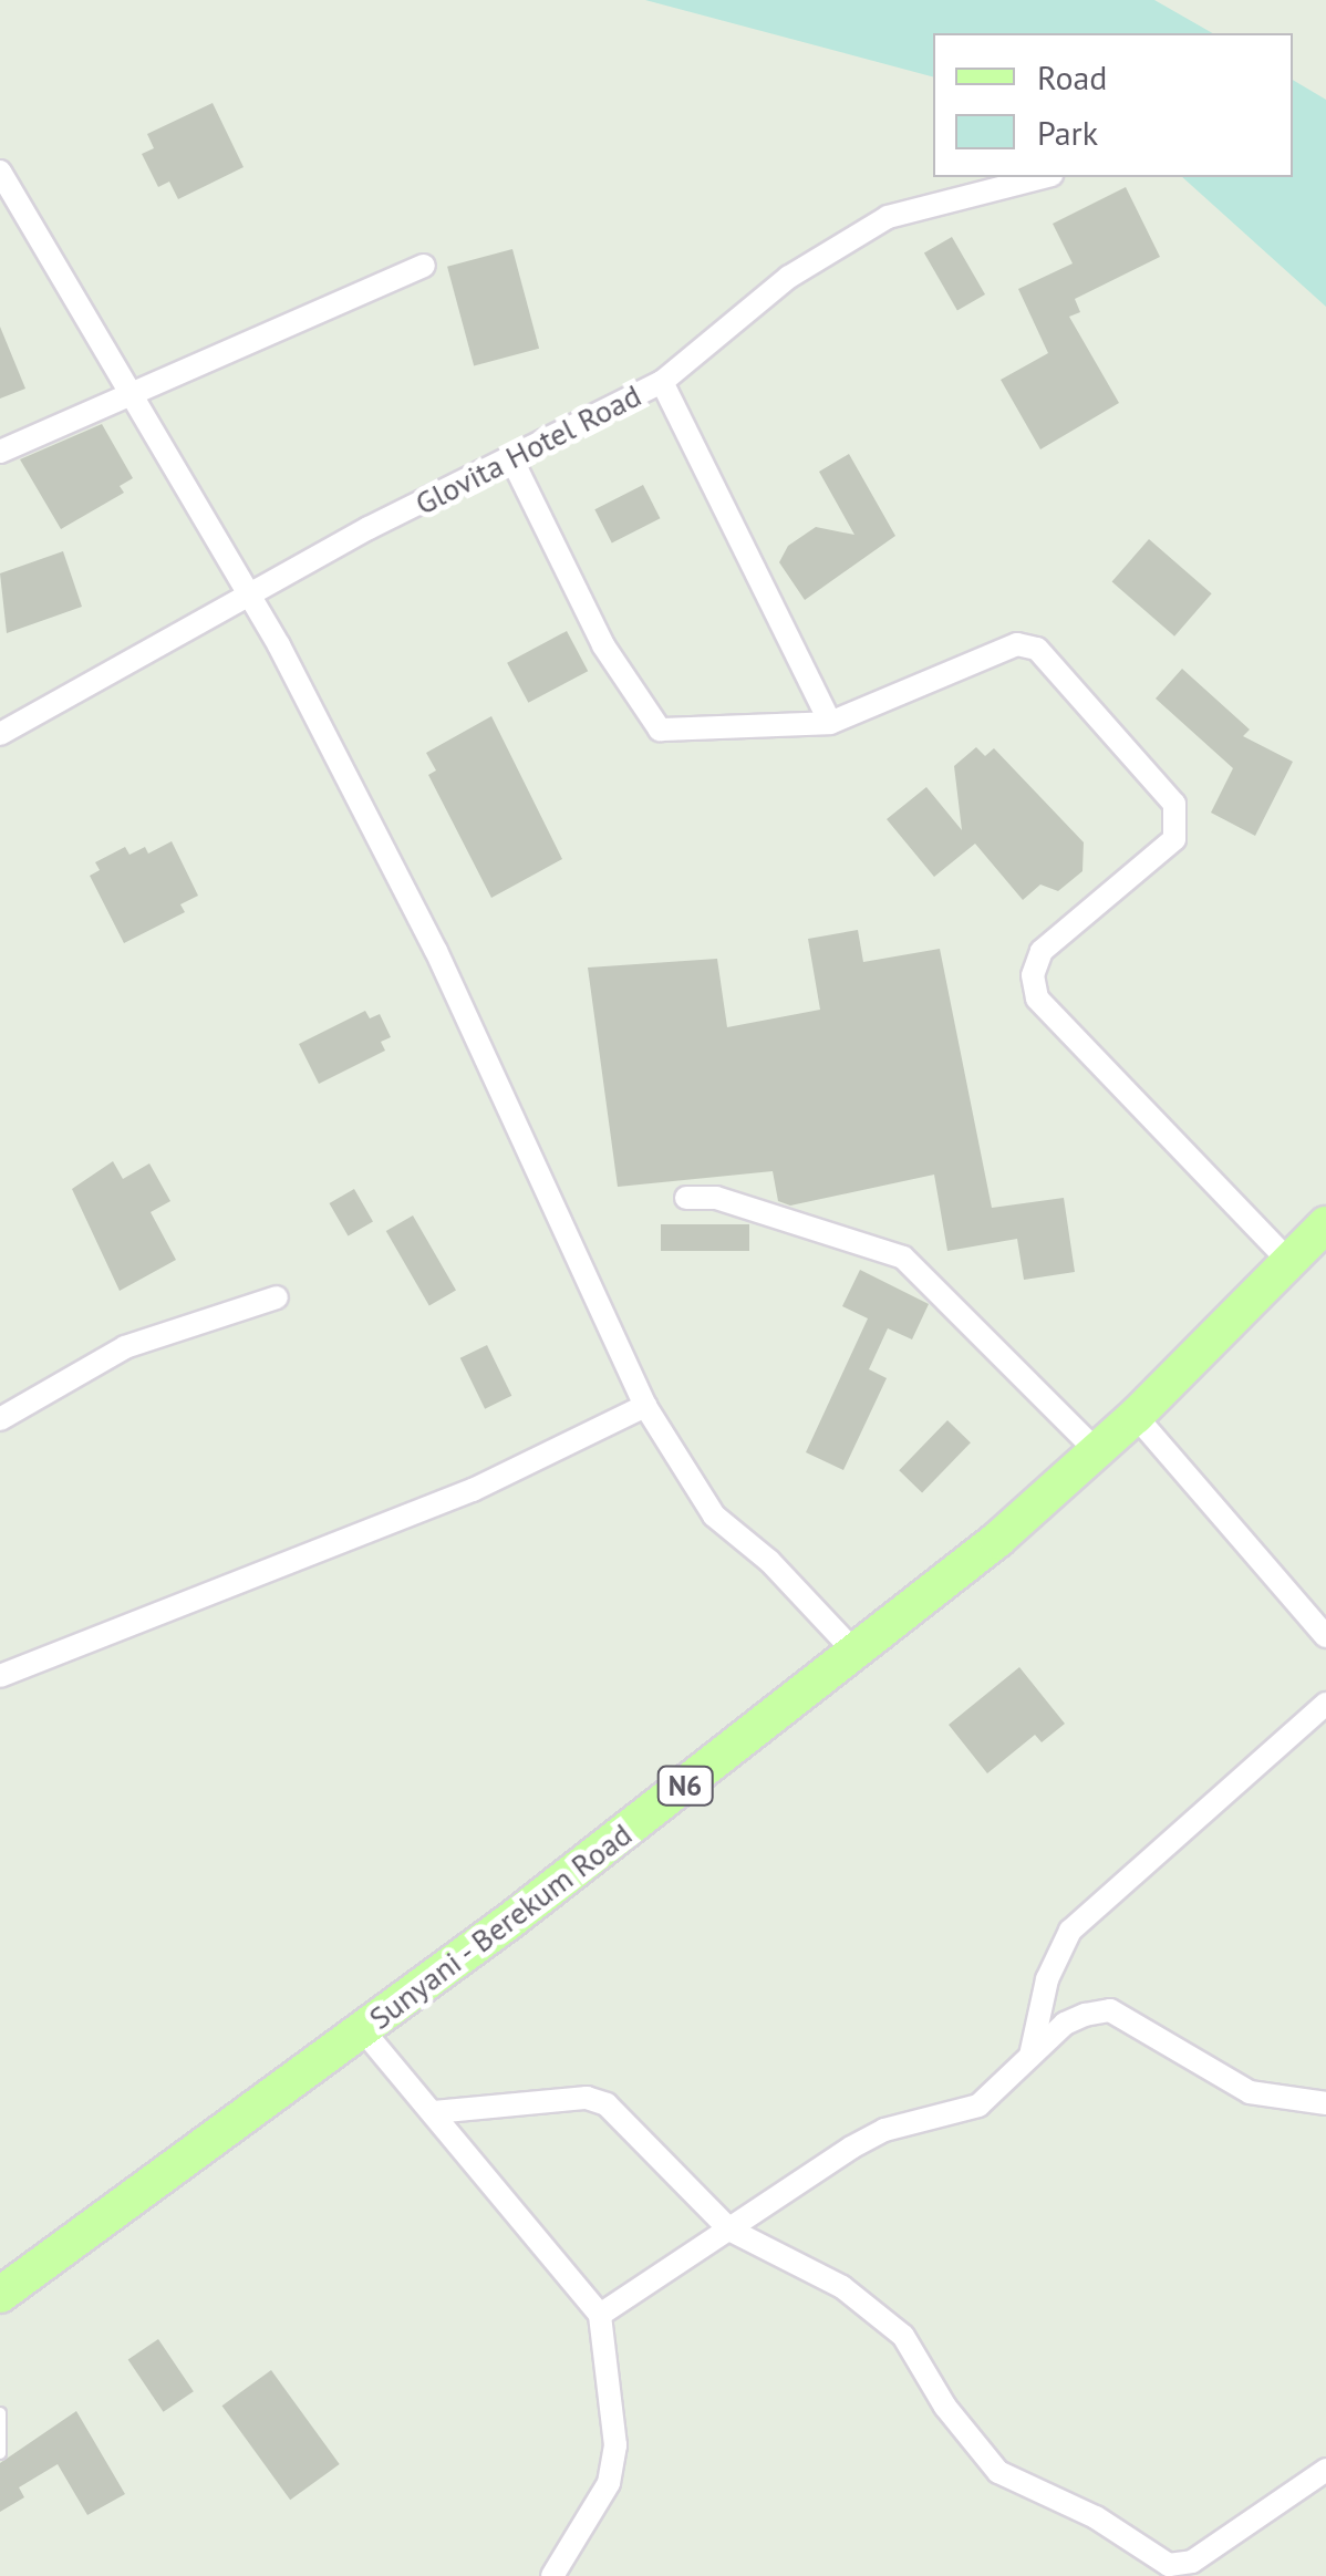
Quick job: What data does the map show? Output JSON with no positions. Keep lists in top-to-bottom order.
{
  "streets": {
    "main road": ["N6", "Sunyani - Berekum Road"],
    "street": ["Glovita Hotel Road"]
  },
  "legend": ["Road", "Park"]
}
